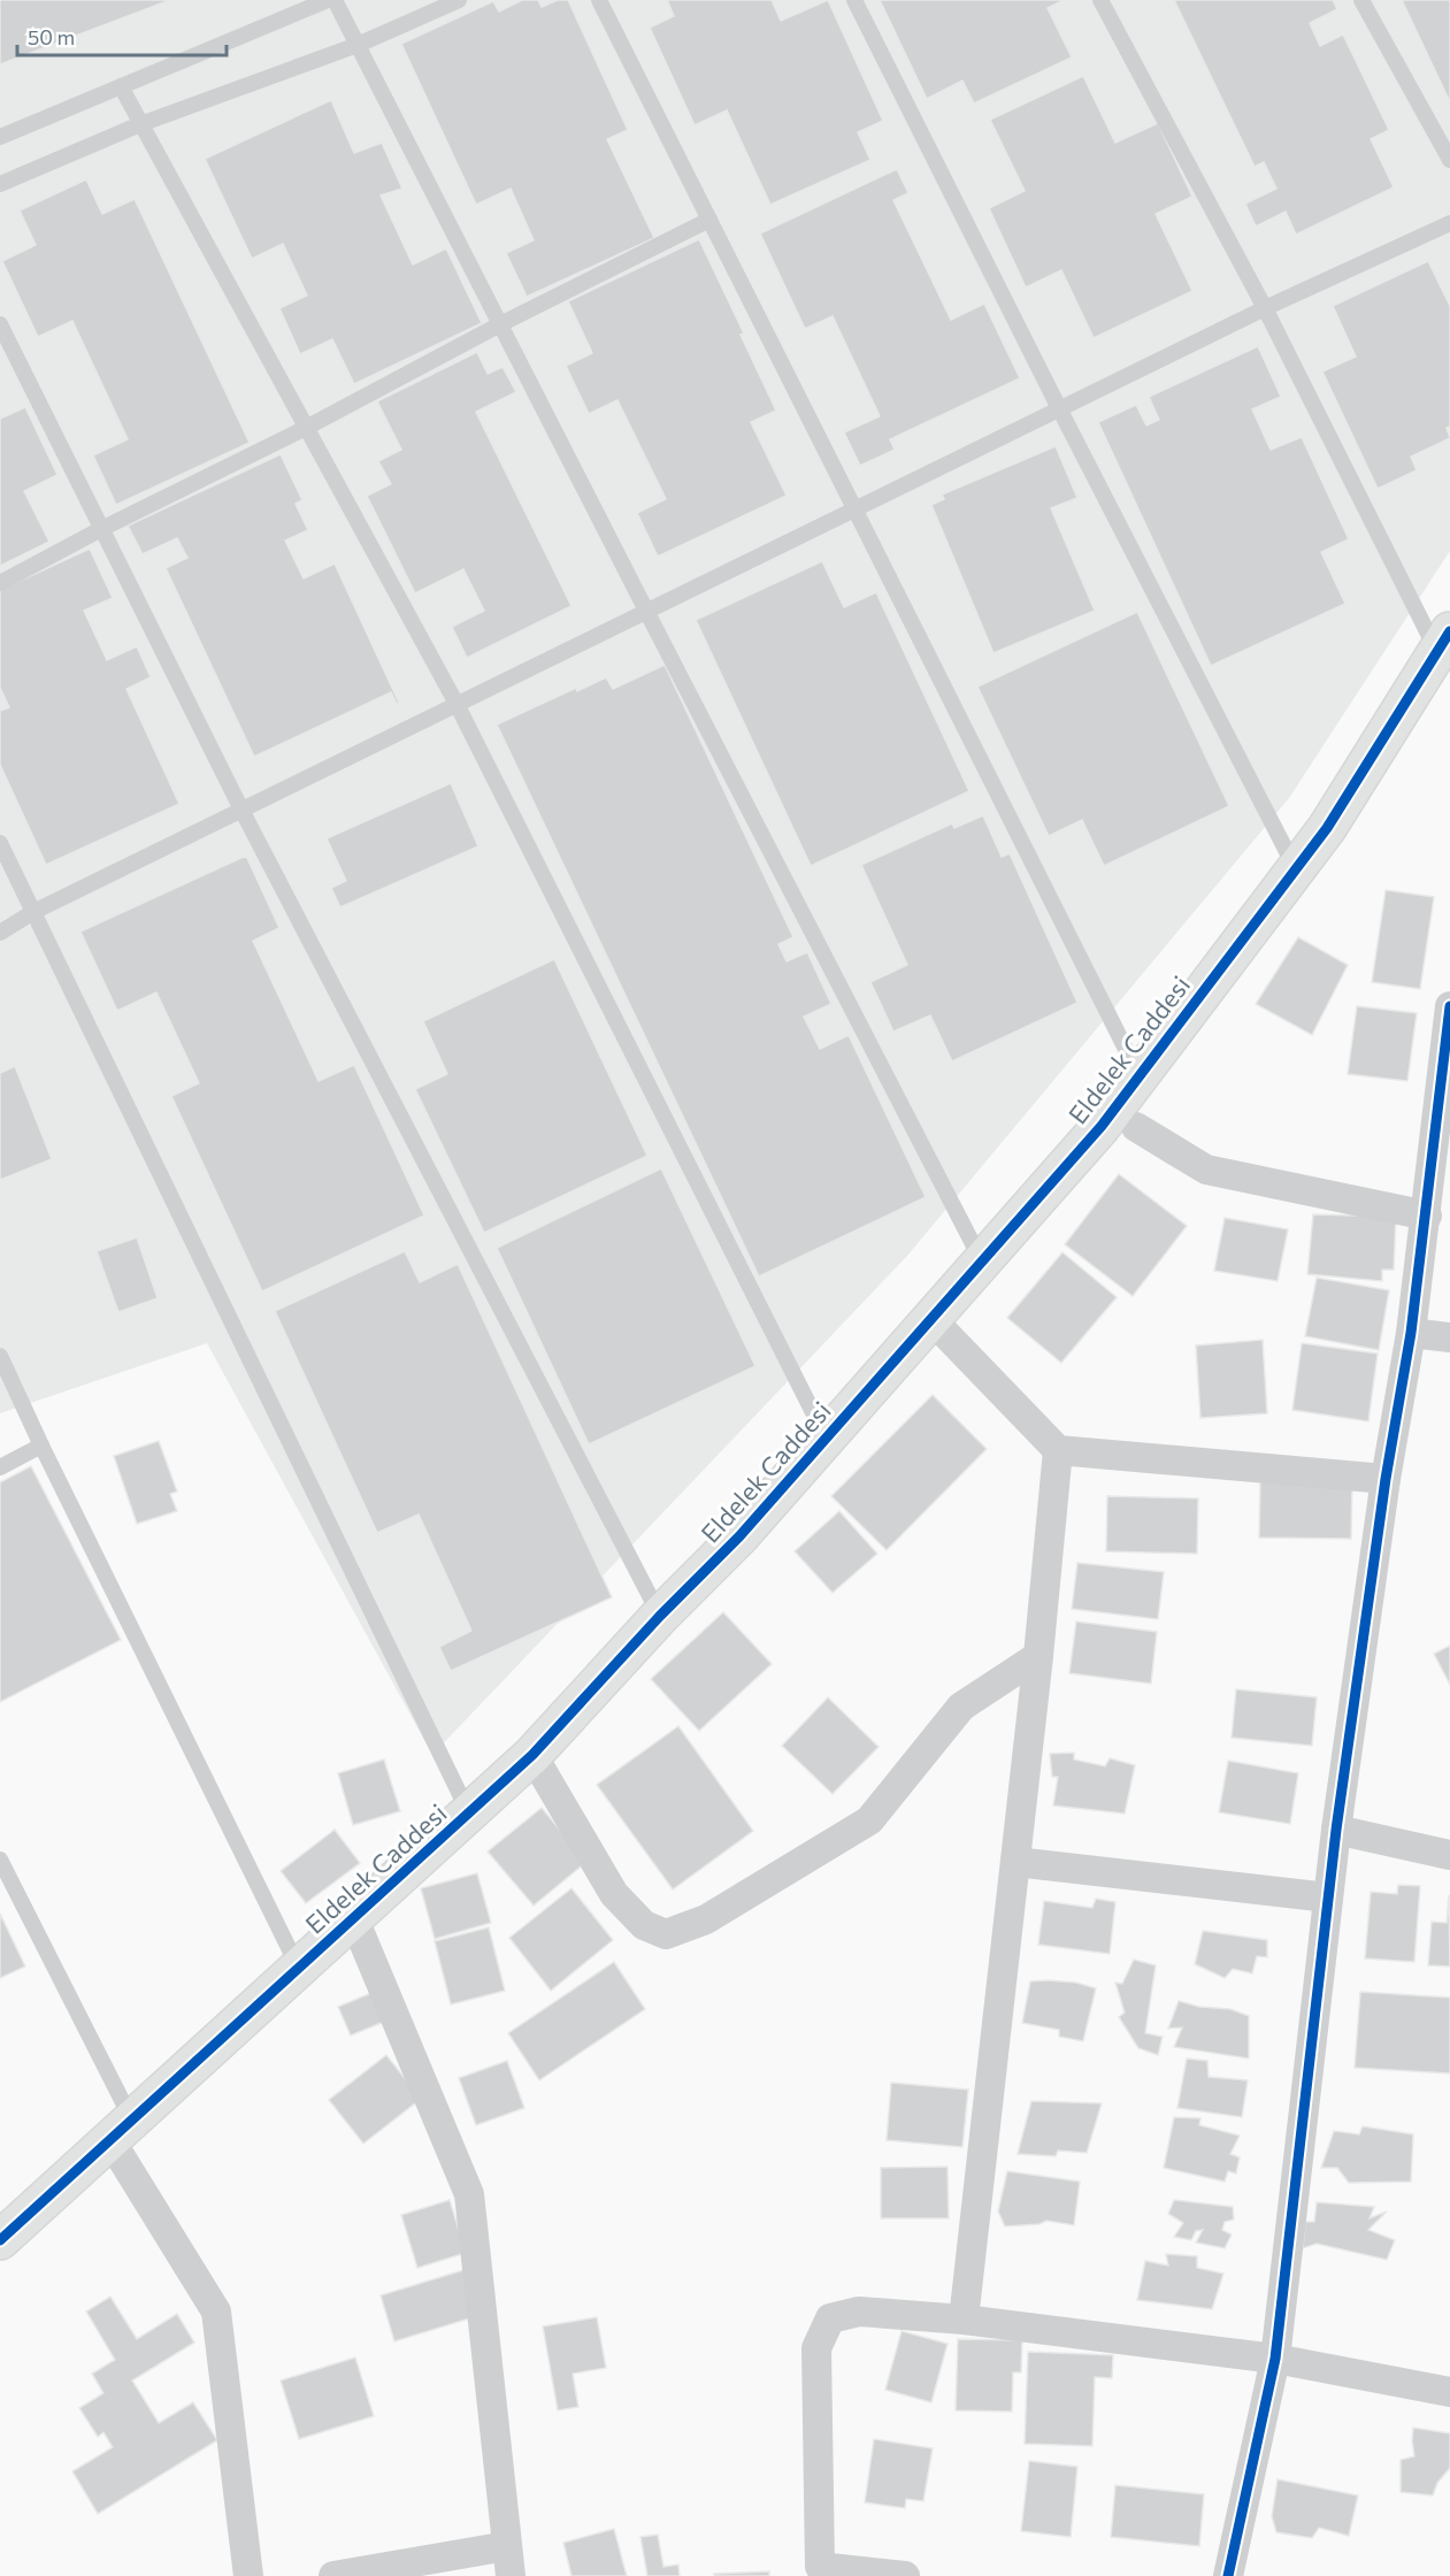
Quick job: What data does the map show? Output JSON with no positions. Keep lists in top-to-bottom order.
{
  "streets": {
    "street": ["Eldelek Caddesi"]
  },
  "scale_bar": "50 m"
}
